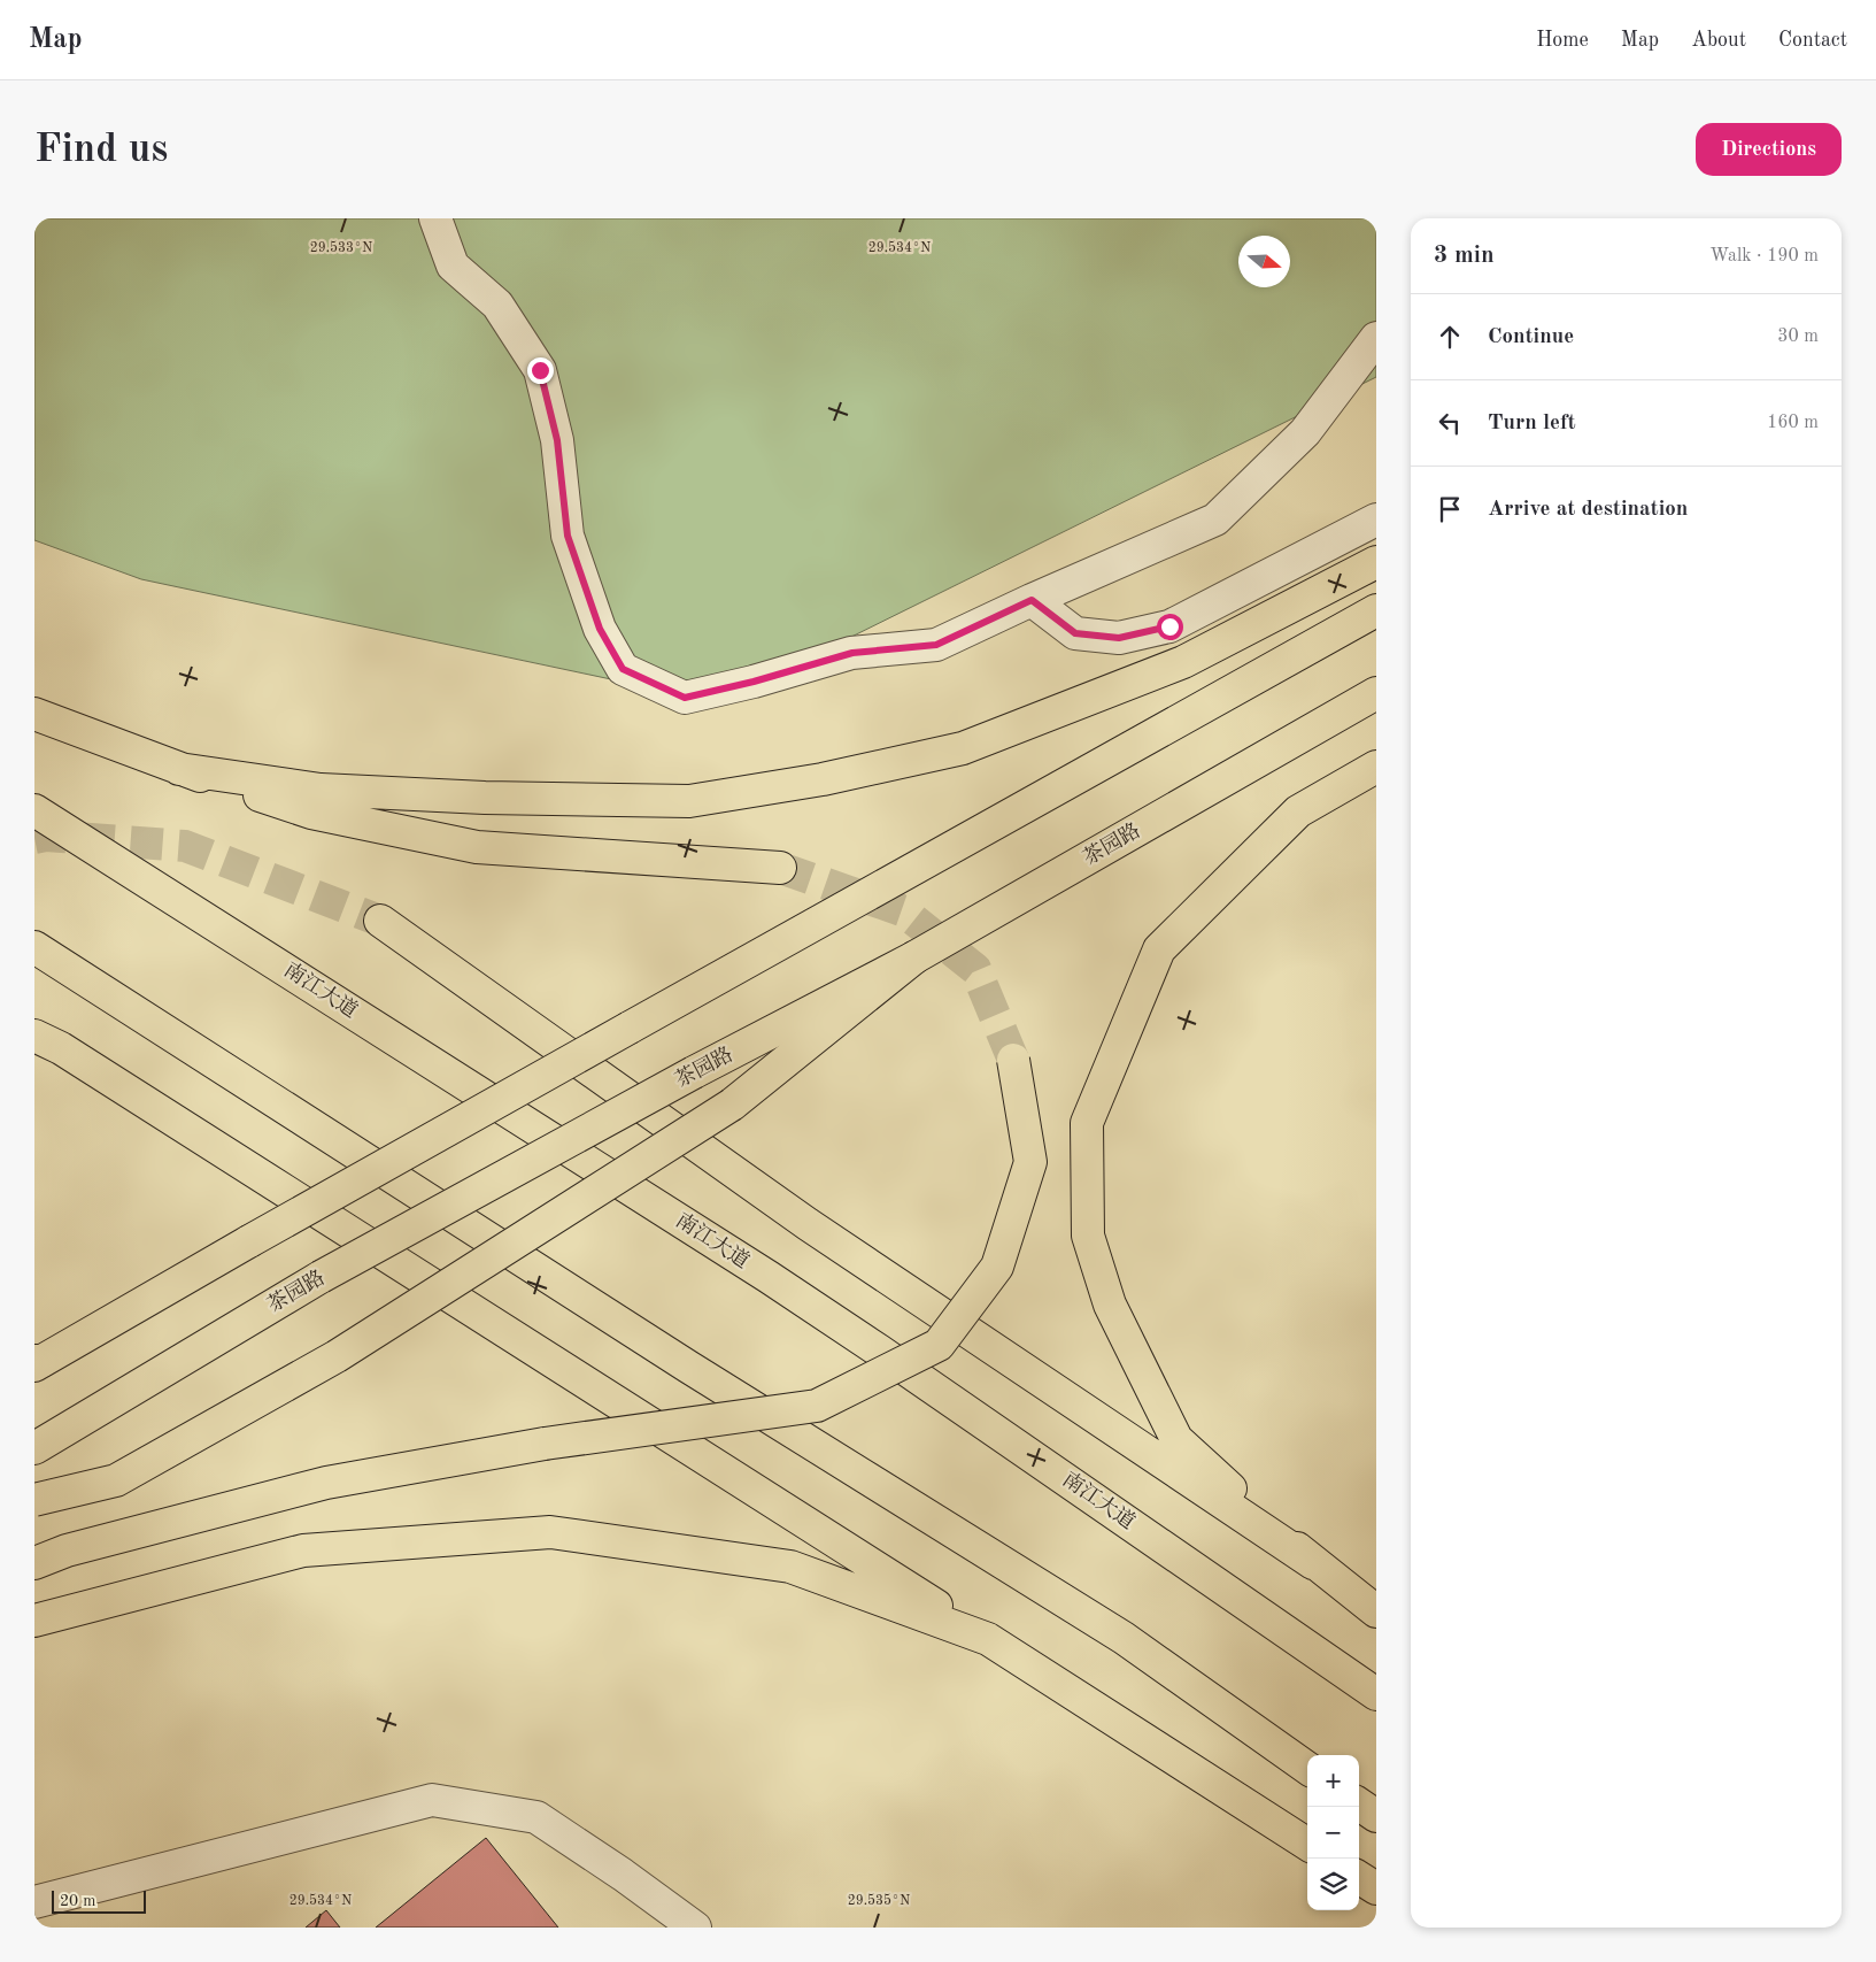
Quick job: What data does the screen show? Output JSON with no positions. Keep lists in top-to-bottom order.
{
  "streets": {
    "main road": ["茶园路", "南江大道"]
  },
  "scale_bar": "20 m",
  "north": "right",
  "page": {
    "header": "Map",
    "nav": [
      "Home",
      "Map",
      "About",
      "Contact"
    ],
    "buttons": "Directions",
    "title": "Find us",
    "heading": ["3 min", "Walk · 190 m"],
    "list": [
      ["Continue", "30 m"],
      ["Turn left", "160 m"],
      "Arrive at destination"
    ],
    "map_buttons": ["+", "−"],
    "scale": "20 m"
  },
  "coordinates": ["29.533°N", "29.534°N", "29.535°N"]
}
